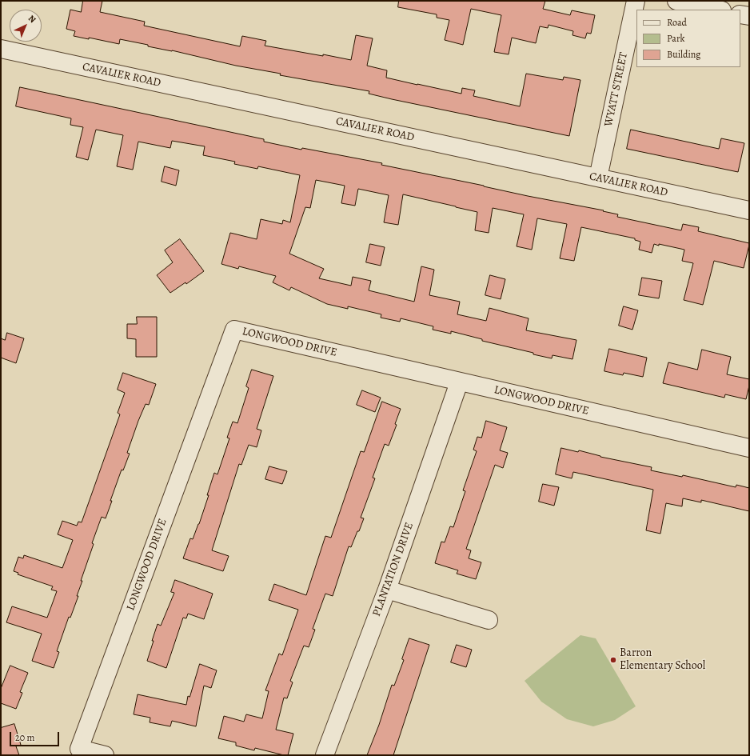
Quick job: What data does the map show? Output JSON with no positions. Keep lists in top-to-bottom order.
{
  "streets": {
    "street": [
      "CAVALIER ROAD",
      "WYATT STREET",
      "LONGWOOD DRIVE",
      "PLANTATION DRIVE"
    ]
  },
  "crossings": [
    ["CAVALIER ROAD", "WYATT STREET"],
    ["LONGWOOD DRIVE", "PLANTATION DRIVE"]
  ],
  "places": ["Barron Elementary School"],
  "legend": ["Road", "Park", "Building"],
  "scale_bar": "20 m",
  "north": "top right"
}
